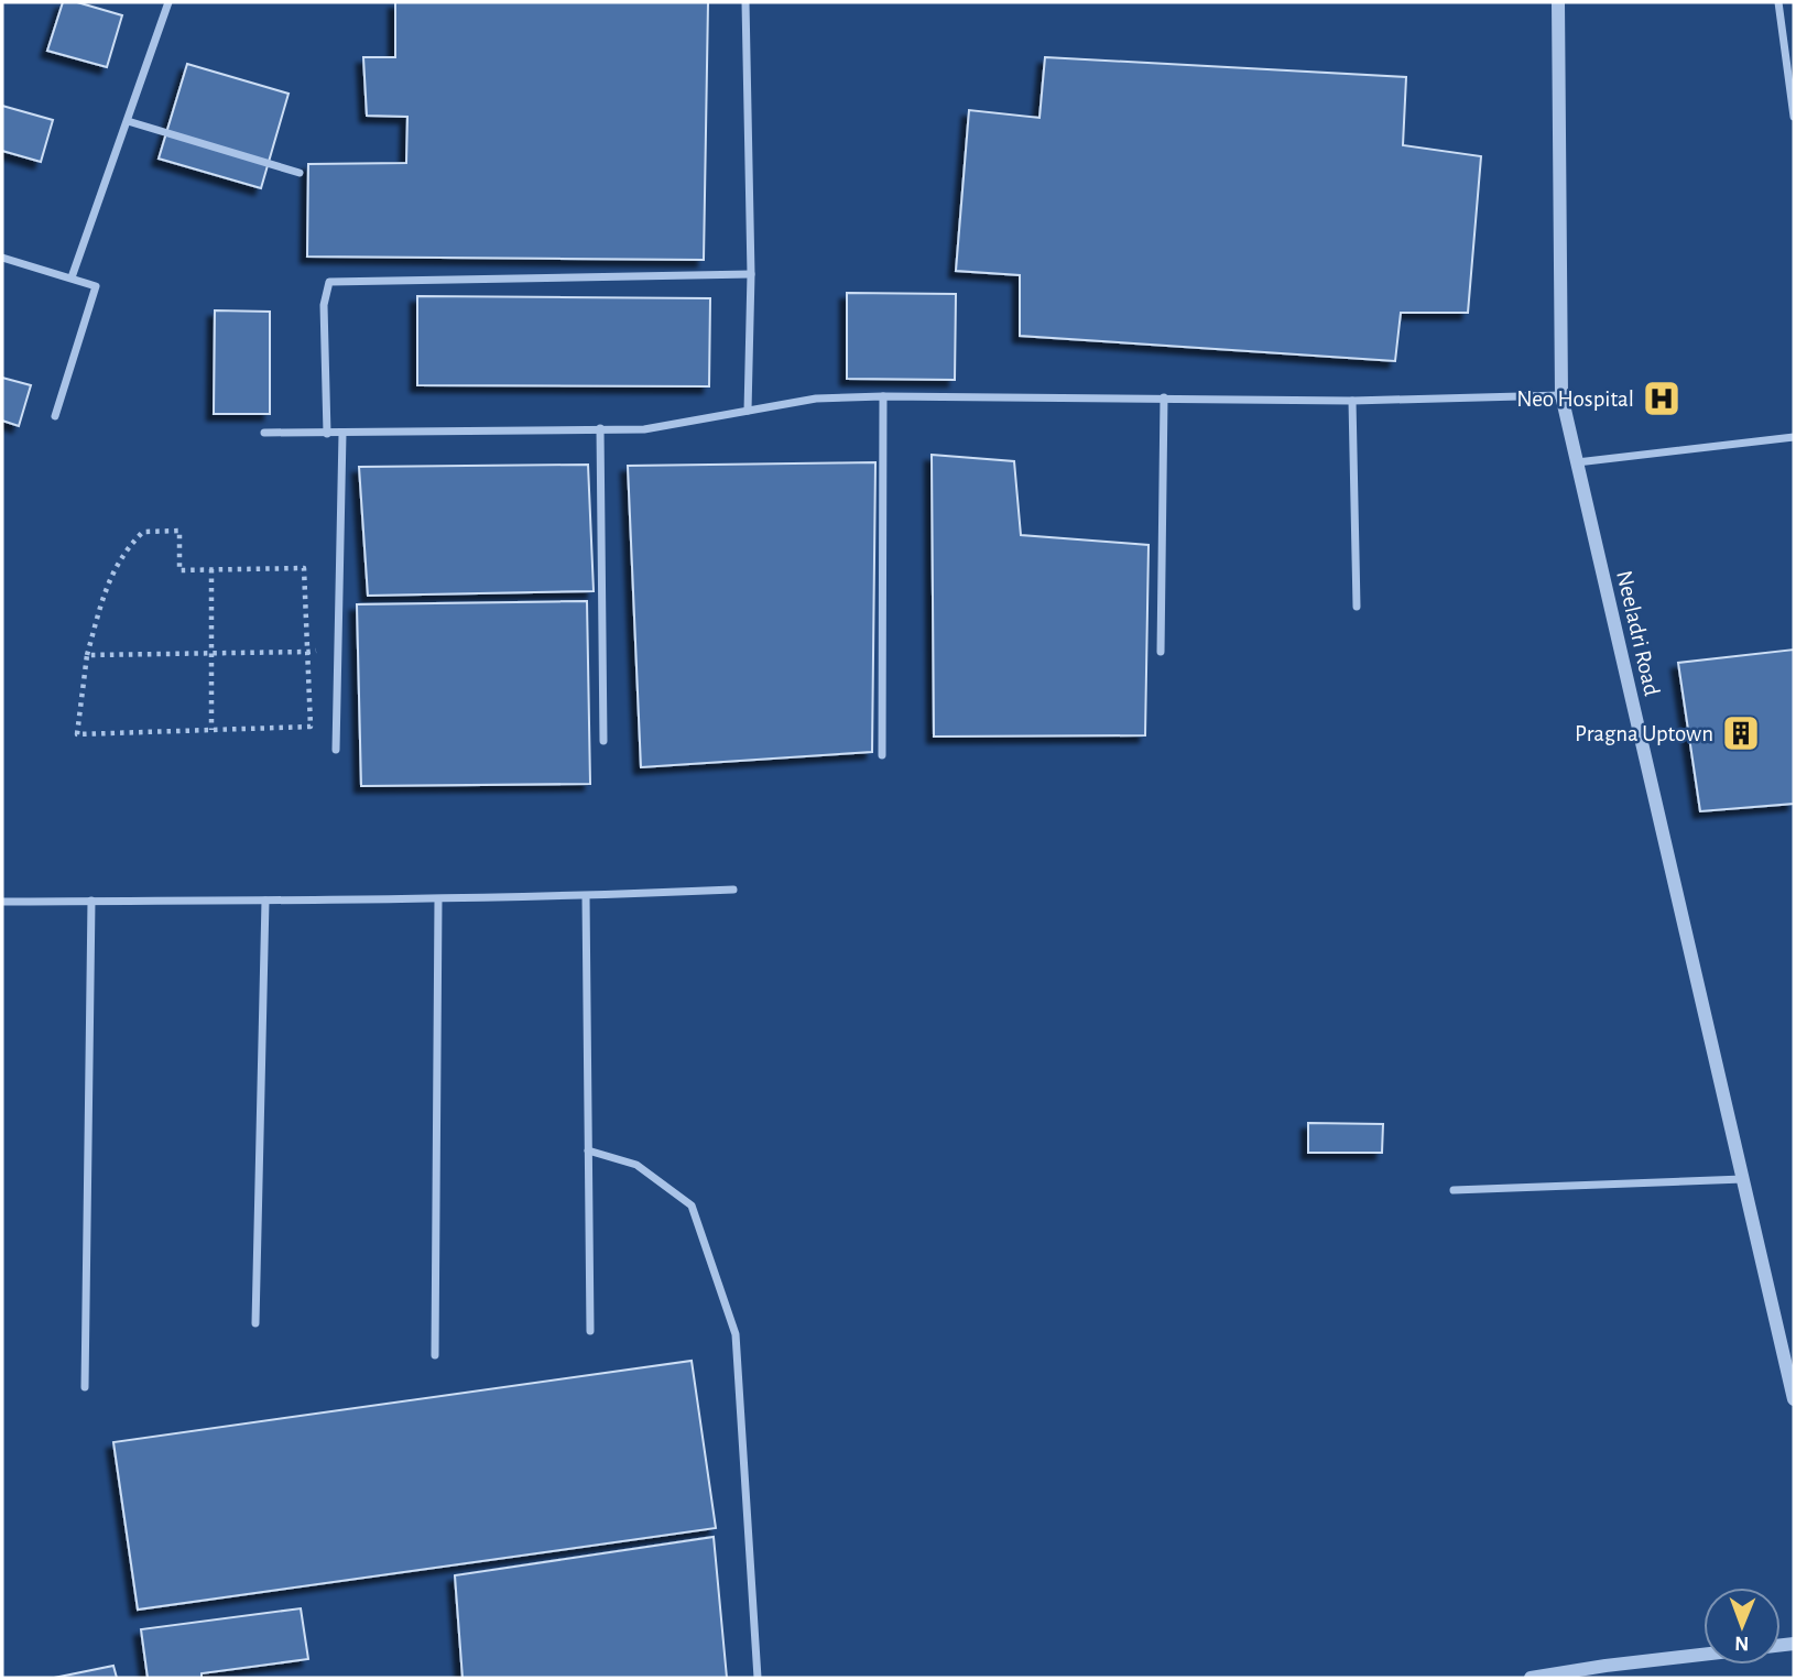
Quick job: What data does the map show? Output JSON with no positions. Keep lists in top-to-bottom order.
{
  "streets": {
    "street": ["Neeladri Road"]
  },
  "places": {
    "hospital": ["Neo Hospital"],
    "building": ["Pragna Uptown"]
  },
  "north": "bottom"
}
